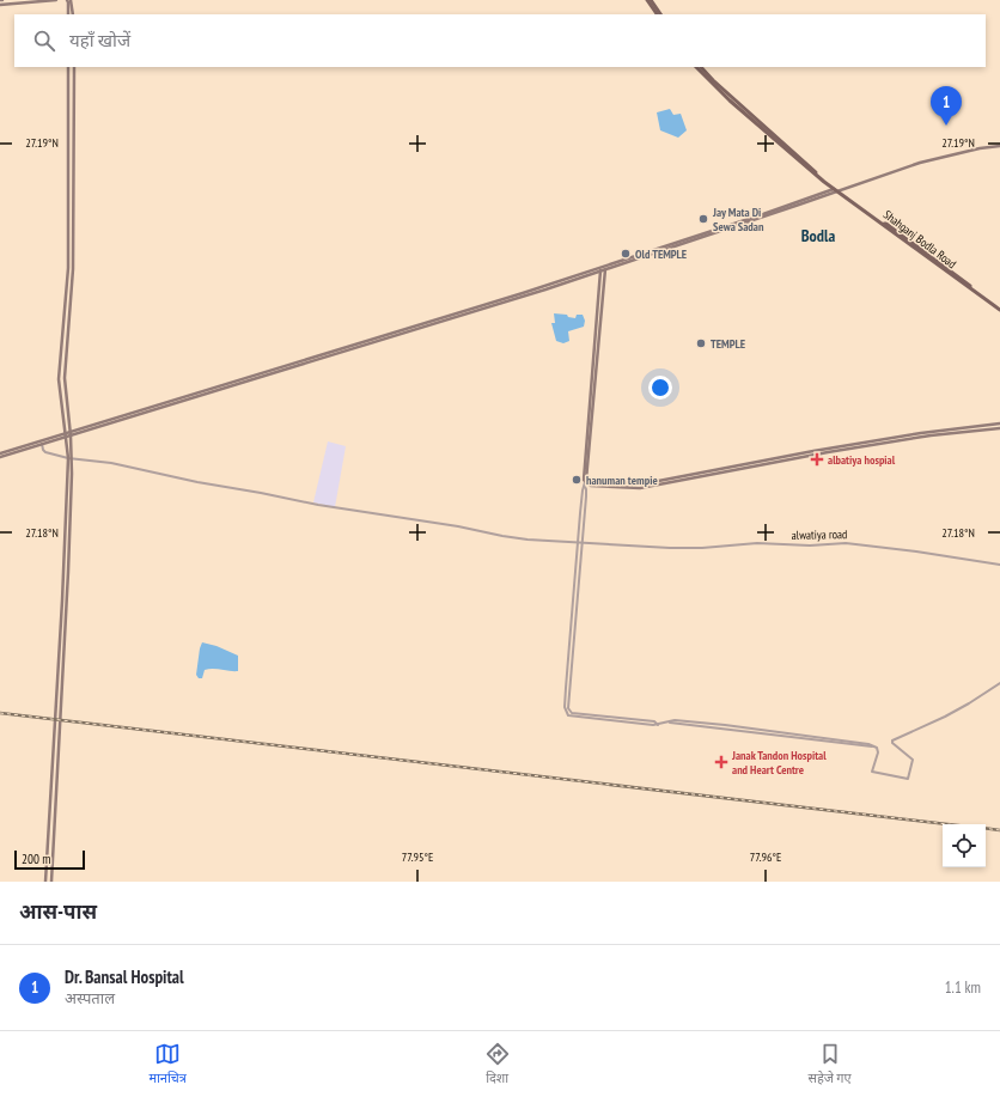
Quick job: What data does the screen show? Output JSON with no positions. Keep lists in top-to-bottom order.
{
  "streets": {
    "main road": ["Shahganj Bodla Road"],
    "street": ["alwatiya road"]
  },
  "districts": ["Bodla"],
  "places": {
    "other": [
      "Jay Mata Di Sewa Sadan",
      "Old TEMPLE",
      "TEMPLE",
      "hanuman tempie"
    ],
    "health": ["albatiya hospial", "Janak Tandon Hospital and Heart Centre"]
  },
  "scale_bar": "200 m",
  "page": {
    "search": "यहाँ खोजें",
    "pins": "1",
    "scale": "200 m",
    "heading": "आस-पास",
    "list": [
      {
        "mark": "1",
        "name": "Dr. Bansal Hospital",
        "note": "अस्पताल",
        "value": "1.1 km"
      }
    ],
    "nav": ["मानचित्र", "दिशा", "सहेजे गए"]
  },
  "coordinates": [
    "27.19°N",
    "27.18°N",
    "77.95°E",
    "77.96°E"
  ]
}
